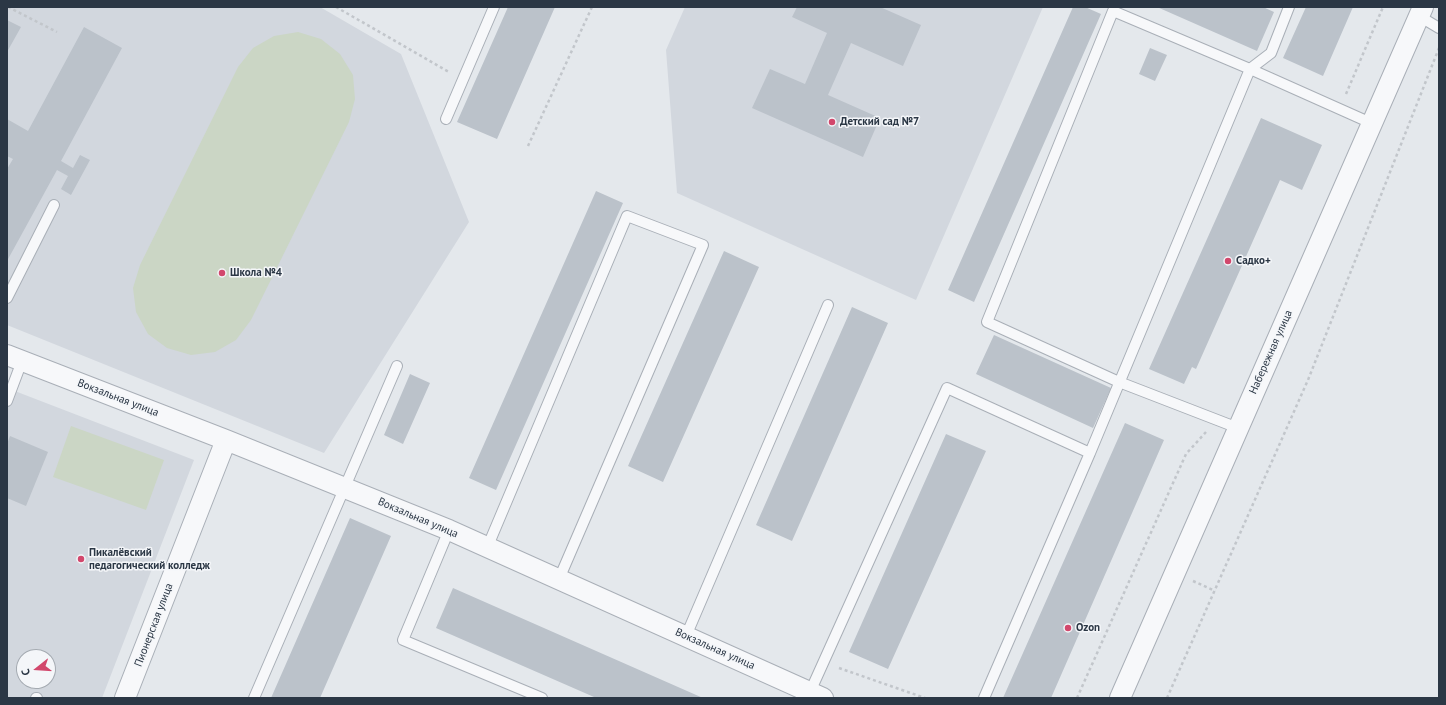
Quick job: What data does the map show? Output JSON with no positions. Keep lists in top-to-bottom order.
{
  "streets": {
    "street": ["Набережная улица", "Вокзальная улица", "Пионерская улица"]
  },
  "crossings": [
    ["Вокзальная улица", "Пионерская улица"]
  ],
  "places": [
    "Детский сад №7",
    "Садко+",
    "Школа №4",
    "Пикалёвский педагогический колледж",
    "Ozon"
  ],
  "north": "left"
}
